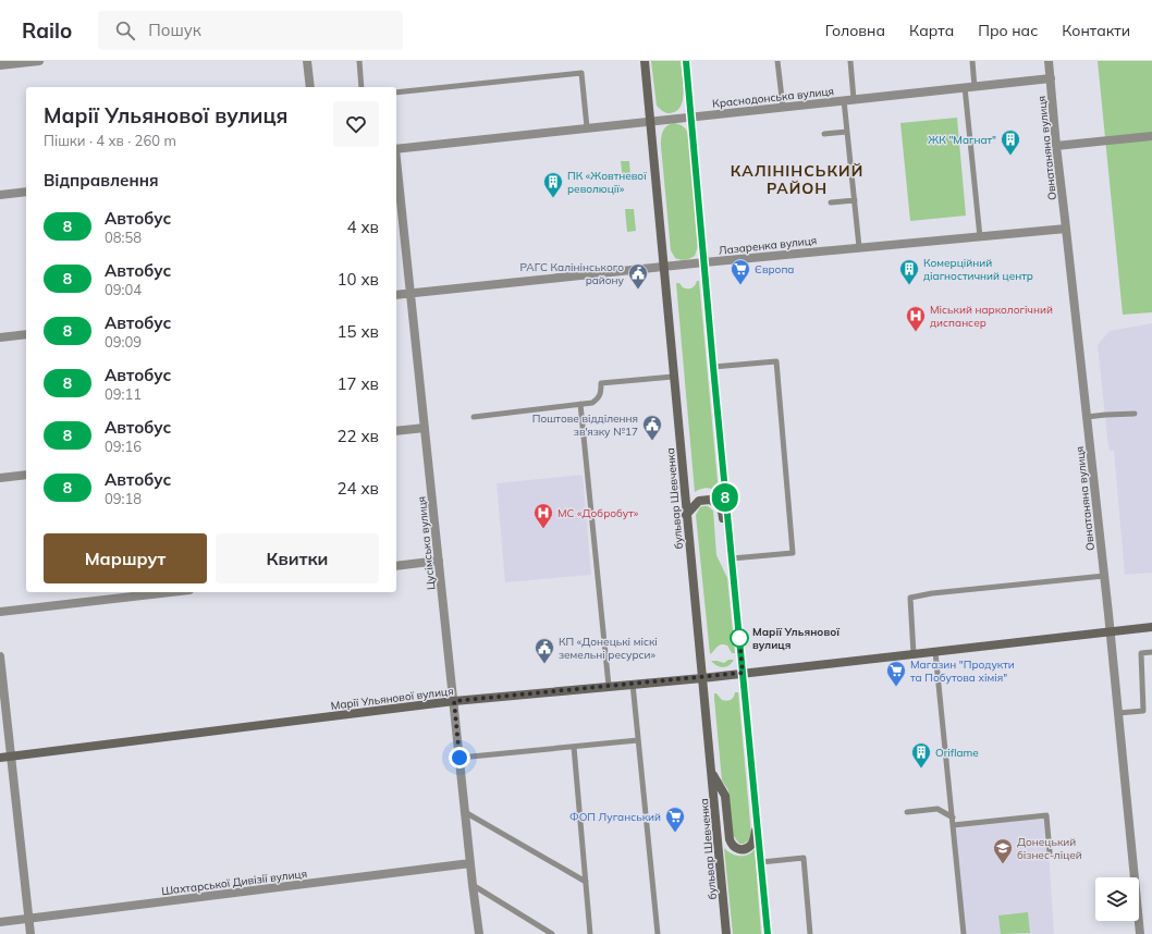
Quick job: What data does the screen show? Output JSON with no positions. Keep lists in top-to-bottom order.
{
  "streets": {
    "main road": ["бульвар Шевченка", "Марії Ульянової вулиця"],
    "street": [
      "Краснодонська вулиця",
      "Овнатаняна вулиця",
      "Лазаренка вулиця",
      "Цусімська вулиця",
      "Шахтарської Дивізії вулиця"
    ]
  },
  "crossings": [
    ["Краснодонська вулиця", "Овнатаняна вулиця"],
    ["Краснодонська вулиця", "бульвар Шевченка"],
    ["Овнатаняна вулиця", "Лазаренка вулиця"],
    ["Овнатаняна вулиця", "Марії Ульянової вулиця"],
    ["Лазаренка вулиця", "бульвар Шевченка"],
    ["Лазаренка вулиця", "Цусімська вулиця"],
    ["бульвар Шевченка", "Марії Ульянової вулиця"],
    ["Цусімська вулиця", "Марії Ульянової вулиця"],
    ["Цусімська вулиця", "Шахтарської Дивізії вулиця"]
  ],
  "districts": ["КАЛІНІНСЬКИЙ РАЙОН"],
  "places": {
    "building": [
      "ЖК \"Магнат\"",
      "ПК «Жовтневої революції»",
      "Комерційний діагностичний центр",
      "Oriflame"
    ],
    "supermarket": ["Європа", "Магазин \"Продукти та Побутова хімія\"", "ФОП Луганський"],
    "public building": ["РАГС Калінінського району", "Поштове відділення зв'язку №17", "КП «Донецькі міскі земельні ресурси»"],
    "hospital": ["Міський наркологічний диспансер", "МС «Добробут»"],
    "other": ["Марії Ульянової вулиця"],
    "school or university": ["Донецький бізнес-ліцей"]
  },
  "lines": ["bus line 8"],
  "page": {
    "header": "Railo",
    "search": "Пошук",
    "nav": [
      "Головна",
      "Карта",
      "Про нас",
      "Контакти"
    ],
    "on_map": "8",
    "heading": [
      ["Марії Ульянової вулиця", "Пішки · 4 хв · 260 m"],
      "Відправлення"
    ],
    "list": [
      {
        "mark": "8",
        "name": "Автобус",
        "note": "08:58",
        "value": "4 хв"
      },
      {
        "mark": "8",
        "name": "Автобус",
        "note": "09:04",
        "value": "10 хв"
      },
      {
        "mark": "8",
        "name": "Автобус",
        "note": "09:09",
        "value": "15 хв"
      },
      {
        "mark": "8",
        "name": "Автобус",
        "note": "09:11",
        "value": "17 хв"
      },
      {
        "mark": "8",
        "name": "Автобус",
        "note": "09:16",
        "value": "22 хв"
      },
      {
        "mark": "8",
        "name": "Автобус",
        "note": "09:18",
        "value": "24 хв"
      }
    ],
    "buttons": ["Маршрут", "Квитки"]
  }
}
